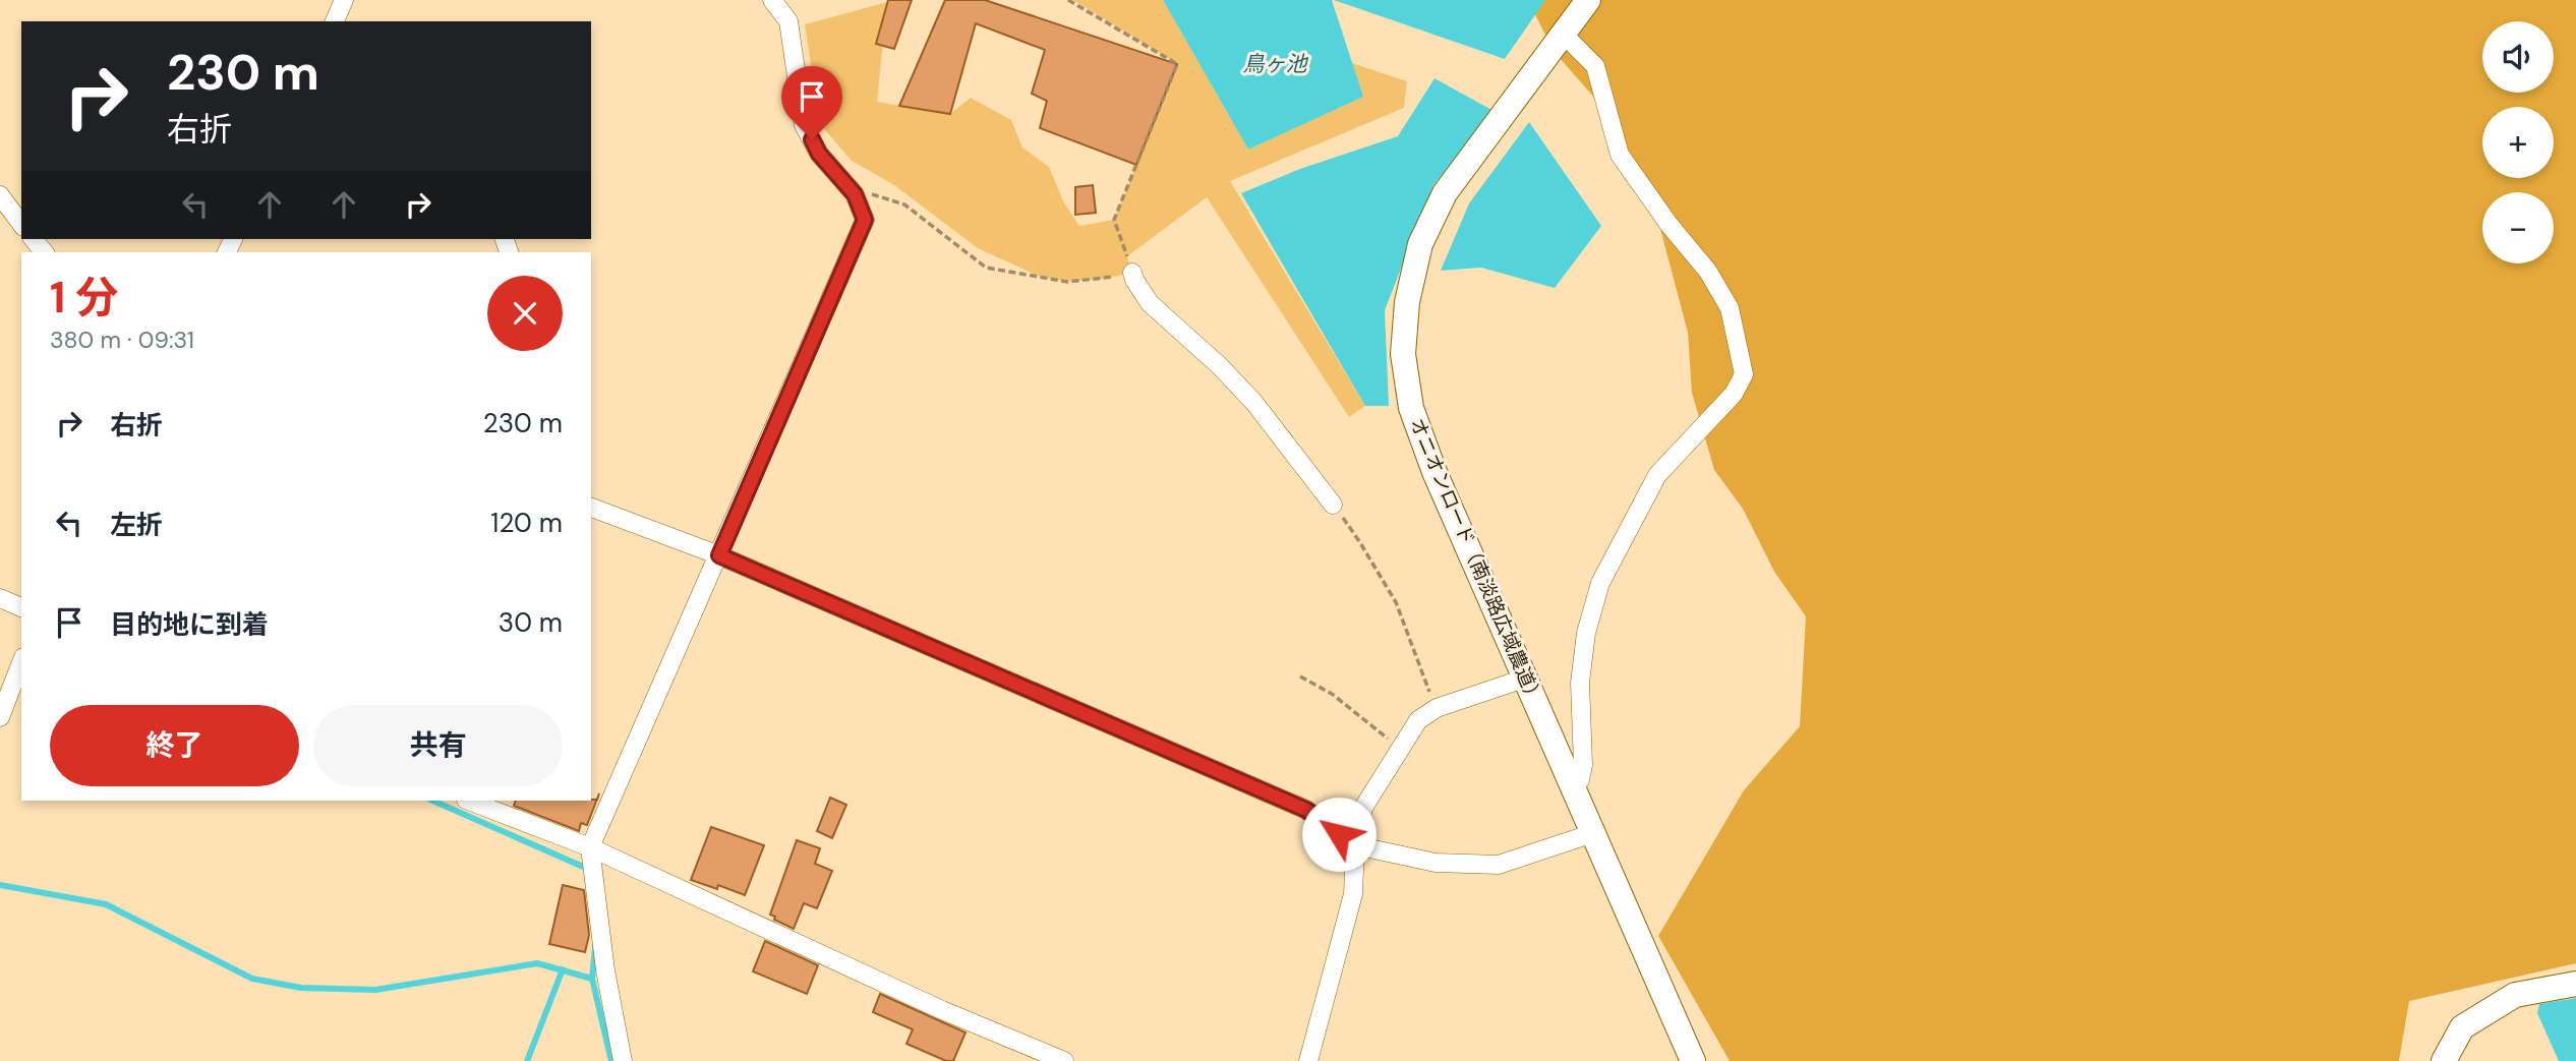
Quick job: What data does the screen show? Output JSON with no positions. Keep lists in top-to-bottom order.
{
  "streets": {
    "street": ["オニオンロード（南淡路広域農道）"]
  },
  "water": ["鳥ヶ池"],
  "page": {
    "map_buttons": ["+", "−"],
    "turn": ["230 m", "右折"],
    "heading": ["1 分", "380 m · 09:31"],
    "list": [
      {
        "name": "右折",
        "value": "230 m"
      },
      {
        "name": "左折",
        "value": "120 m"
      },
      {
        "name": "目的地に到着",
        "value": "30 m"
      }
    ],
    "buttons": ["終了", "共有"]
  }
}
